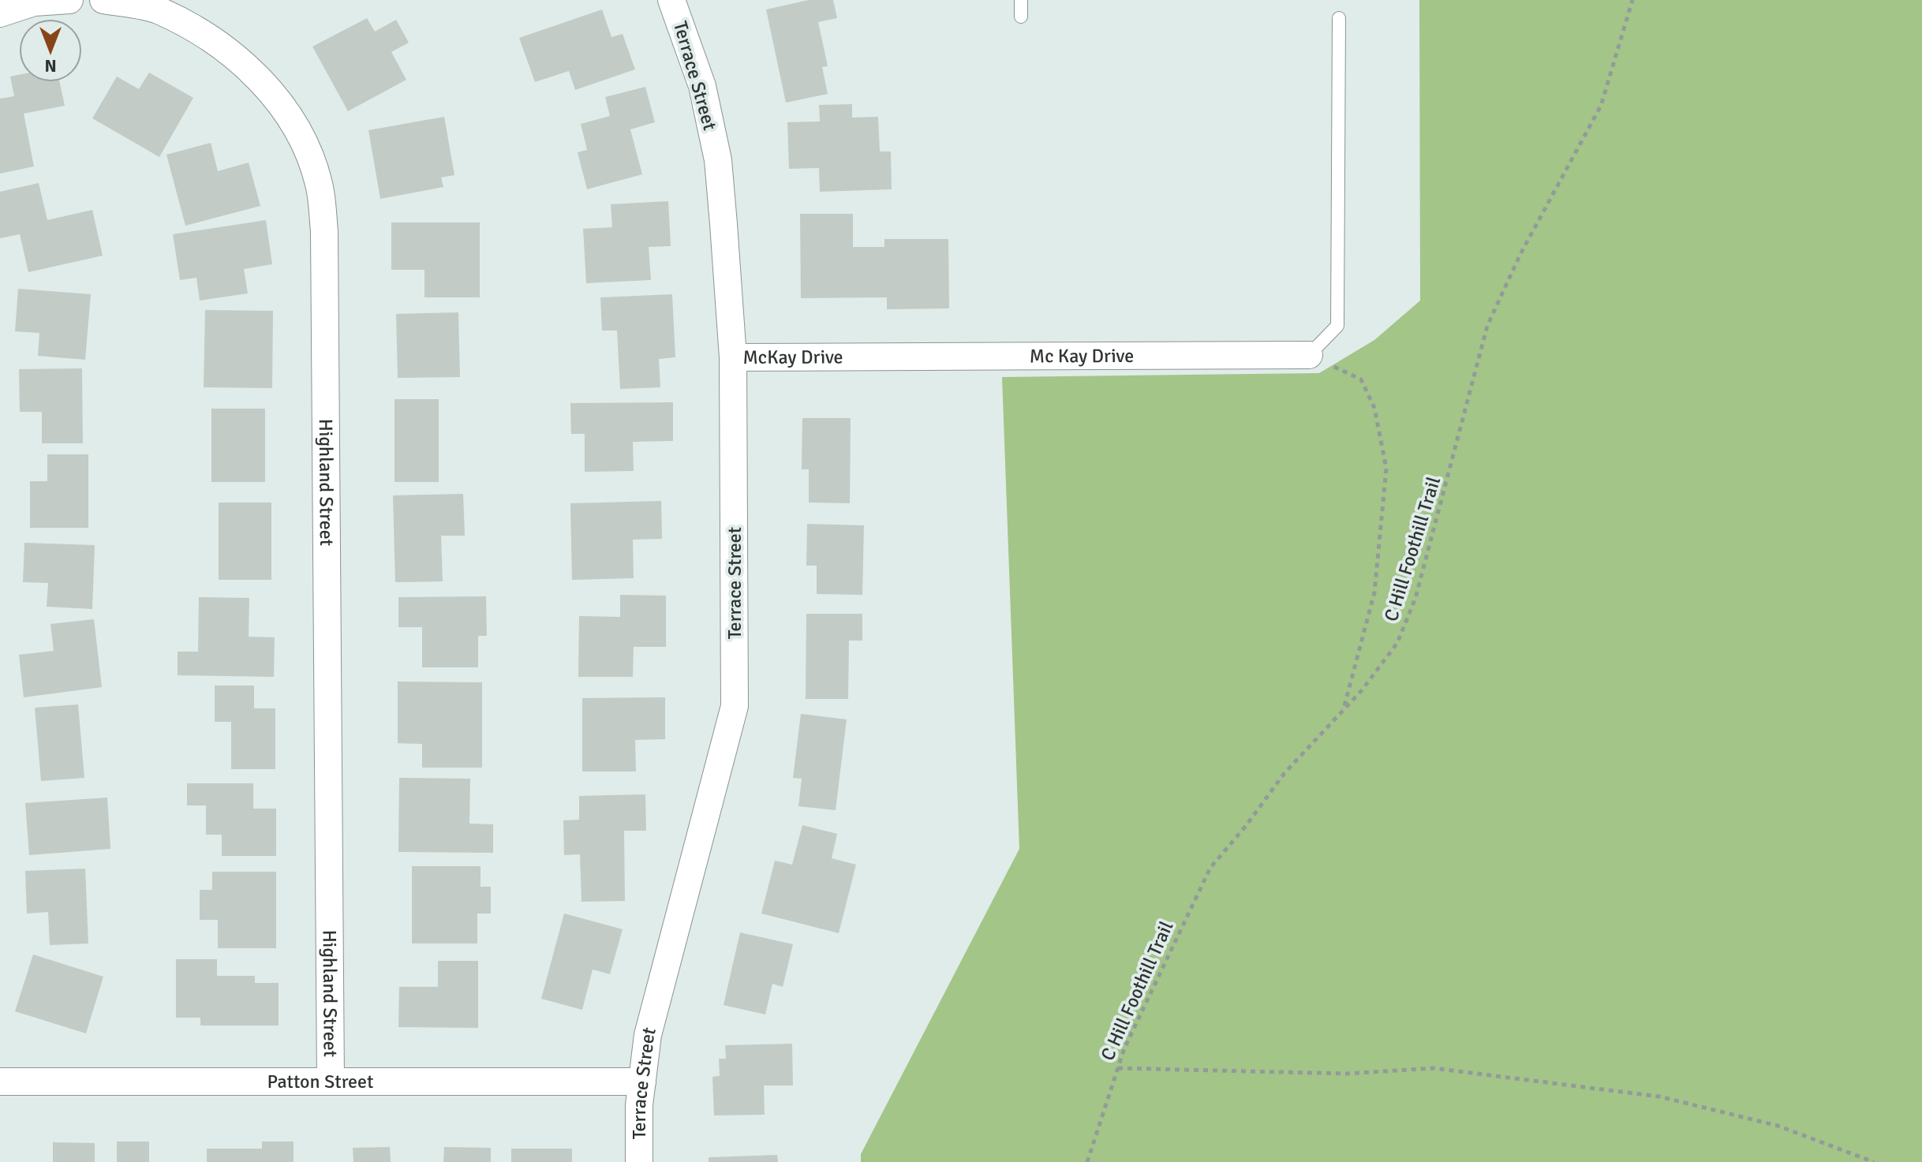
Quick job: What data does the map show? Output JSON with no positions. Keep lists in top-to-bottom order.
{
  "streets": {
    "street": [
      "Terrace Street",
      "Mc Kay Drive",
      "McKay Drive",
      "Highland Street",
      "Patton Street"
    ],
    "path": ["C Hill Foothill Trail"]
  },
  "crossings": [
    ["Terrace Street", "McKay Drive"],
    ["Terrace Street", "Patton Street"],
    ["Mc Kay Drive", "McKay Drive"],
    ["Highland Street", "Patton Street"]
  ],
  "north": "bottom"
}
